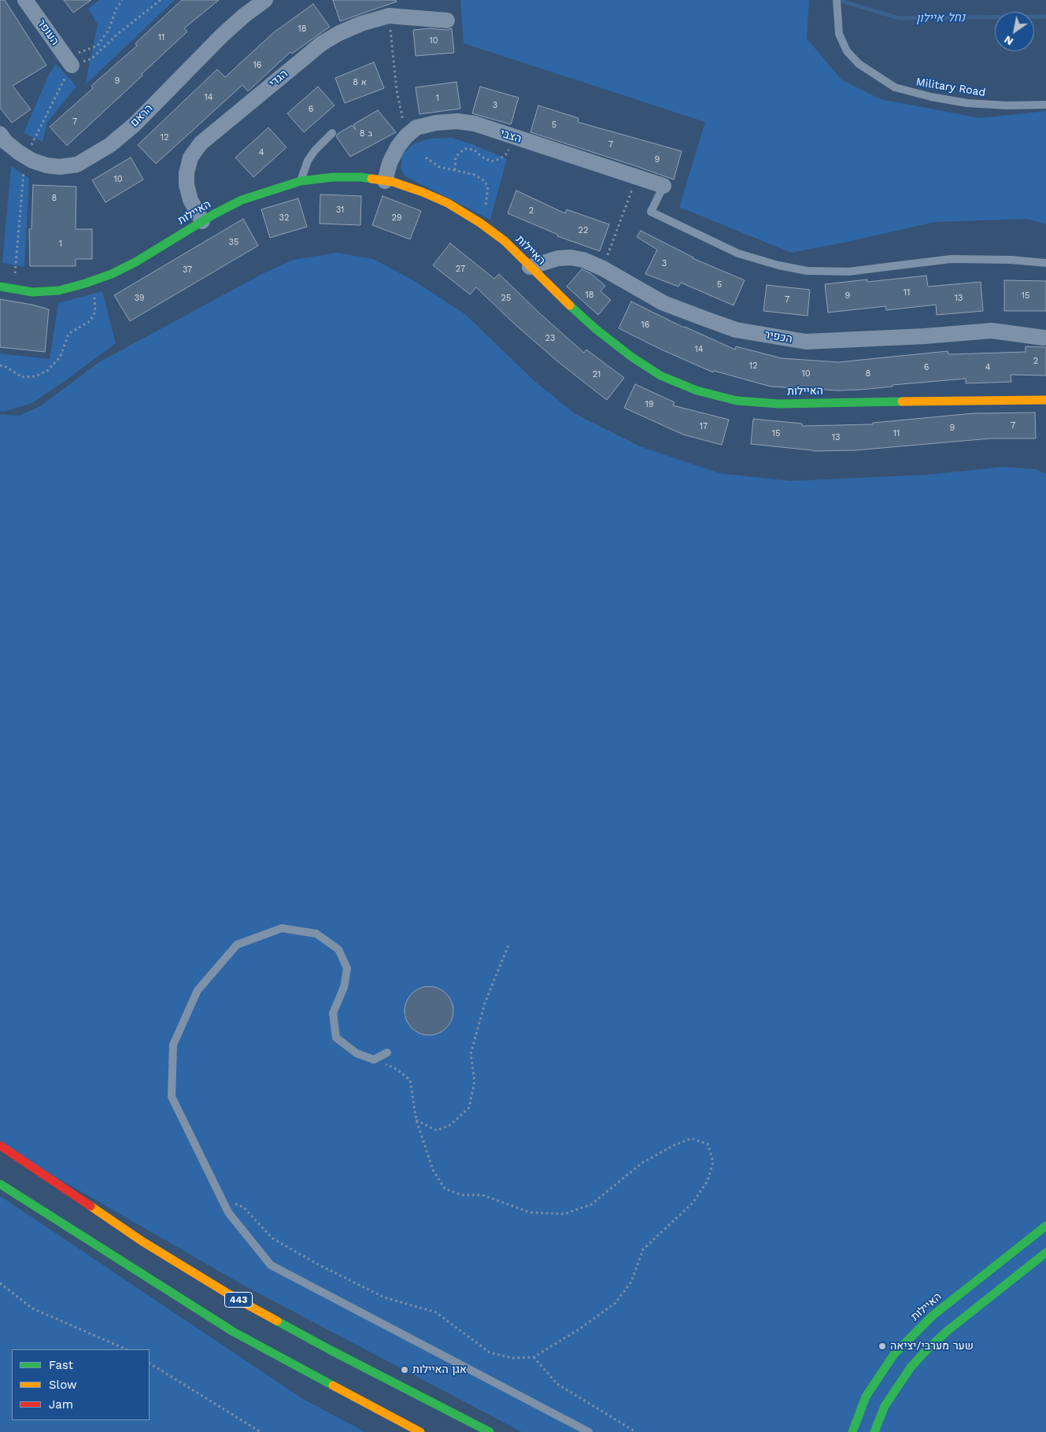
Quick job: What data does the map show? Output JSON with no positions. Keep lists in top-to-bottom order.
{
  "streets": {
    "main road": ["האיילות", "443"],
    "street": [
      "העופר",
      "הגדי",
      "הראם",
      "הצבי",
      "הכפיר"
    ],
    "lane": ["Military Road"]
  },
  "crossings": [
    ["הגדי", "האיילות"],
    ["הצבי", "האיילות"],
    ["האיילות", "הכפיר"]
  ],
  "water": ["נחל איילון"],
  "places": ["שער מערבי/יציאה", "אגן האיילות"],
  "house_numbers": [
    "18",
    "11",
    "10",
    "16",
    "9",
    "8 א",
    "14",
    "1",
    "3",
    "6",
    "7",
    "5",
    "8 ב",
    "12",
    "7",
    "4",
    "9",
    "10",
    "8",
    "31",
    "2",
    "32",
    "29",
    "22",
    "35",
    "1",
    "3",
    "27",
    "37",
    "5",
    "11",
    "18",
    "9",
    "15",
    "39",
    "25",
    "13",
    "7",
    "16",
    "23",
    "14",
    "2",
    "12",
    "6",
    "4",
    "10",
    "8",
    "21",
    "19",
    "7",
    "17",
    "9",
    "15",
    "11",
    "13"
  ],
  "legend": ["Fast", "Slow", "Jam"],
  "north": "bottom left"
}
